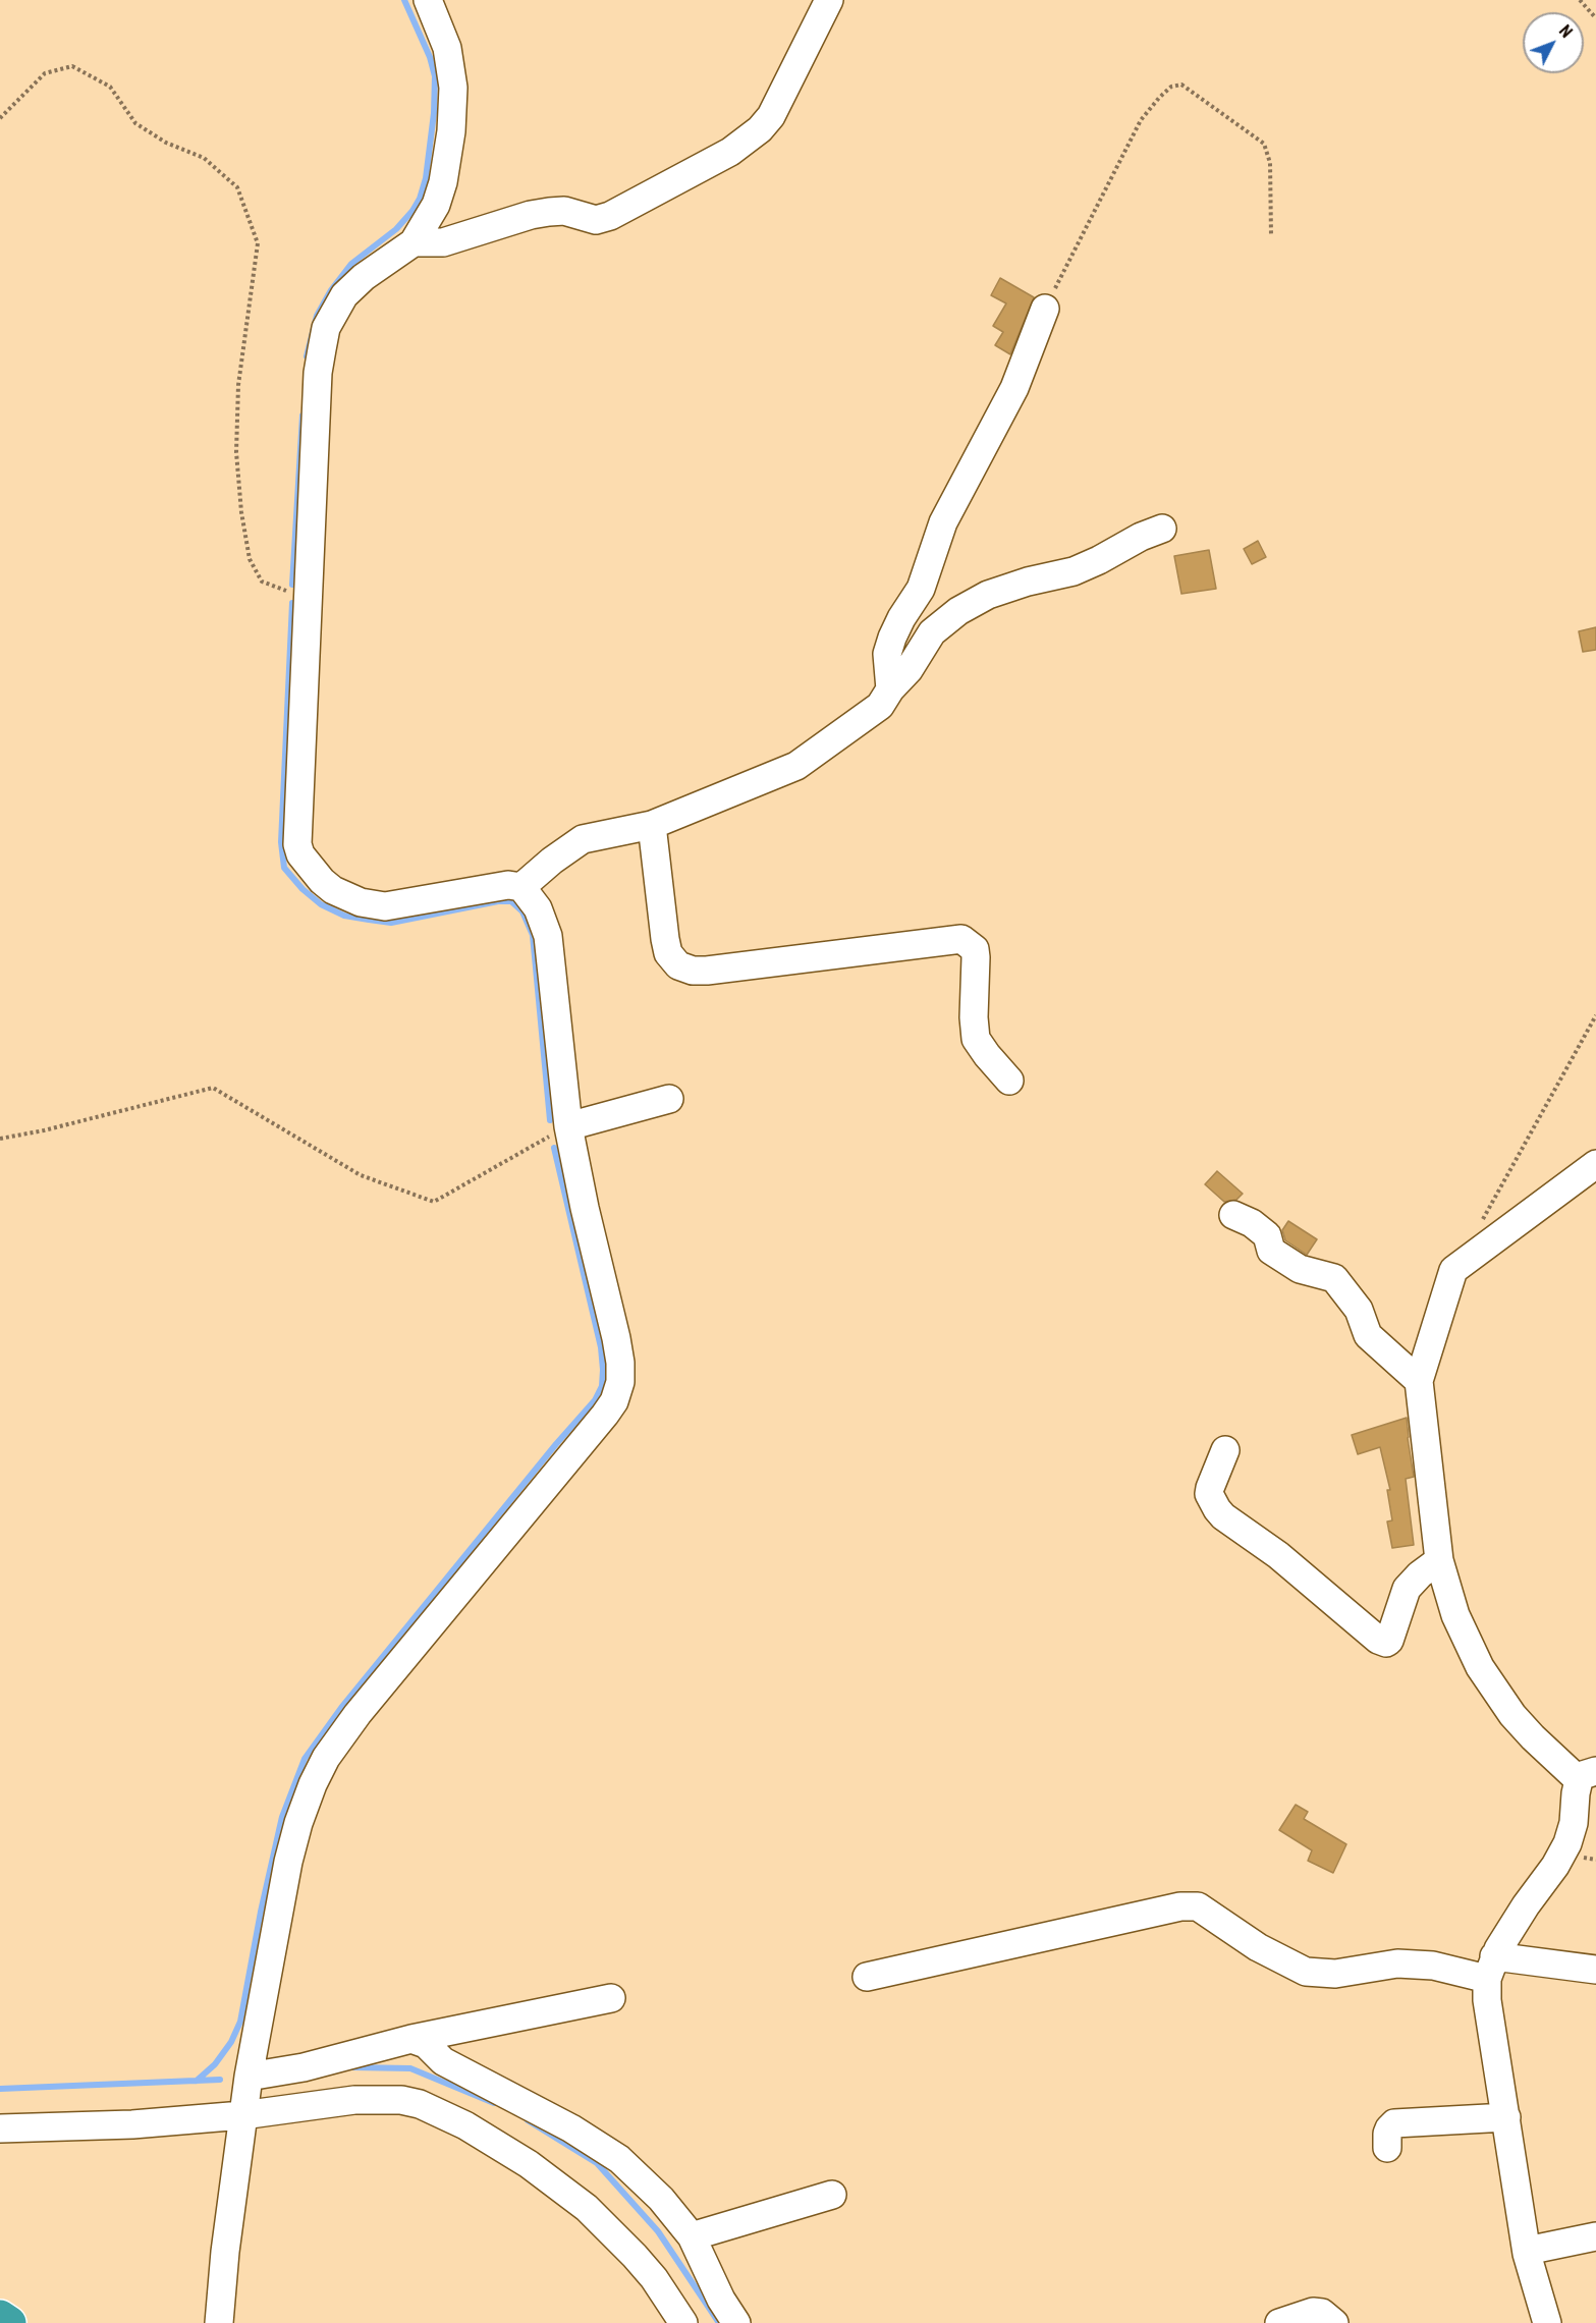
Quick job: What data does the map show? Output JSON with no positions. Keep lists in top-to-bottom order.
{
  "north": "top right"
}
